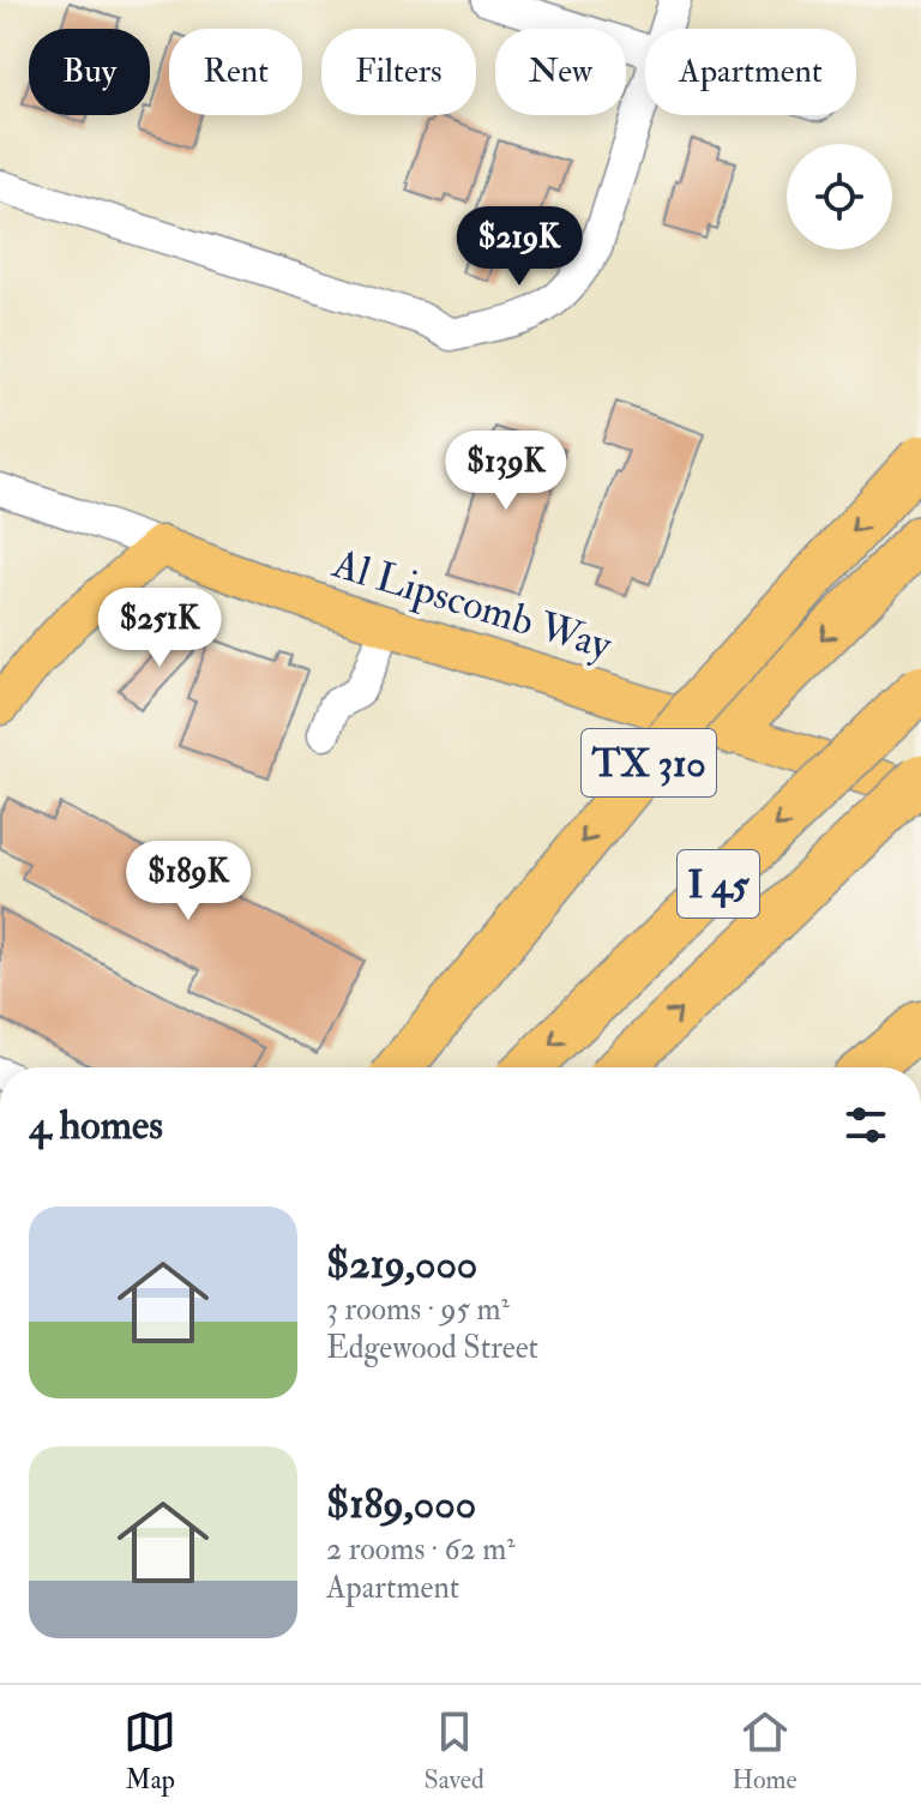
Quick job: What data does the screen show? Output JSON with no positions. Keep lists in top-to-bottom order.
{
  "streets": {
    "highway": ["TX 310", "I 45"],
    "main road": ["Al Lipscomb Way"]
  },
  "page": {
    "chip": [
      "Buy",
      "Rent",
      "Filters",
      "New",
      "Apartment"
    ],
    "price": [
      "$219K",
      "$139K",
      "$251K",
      "$189K"
    ],
    "heading": "4 homes",
    "list": [
      {
        "name": "$219,000",
        "note": "3 rooms · 95 m² · Edgewood Street"
      },
      {
        "name": "$189,000",
        "note": "2 rooms · 62 m² · Apartment"
      }
    ],
    "tabs": ["Map", "Saved", "Home"]
  }
}
